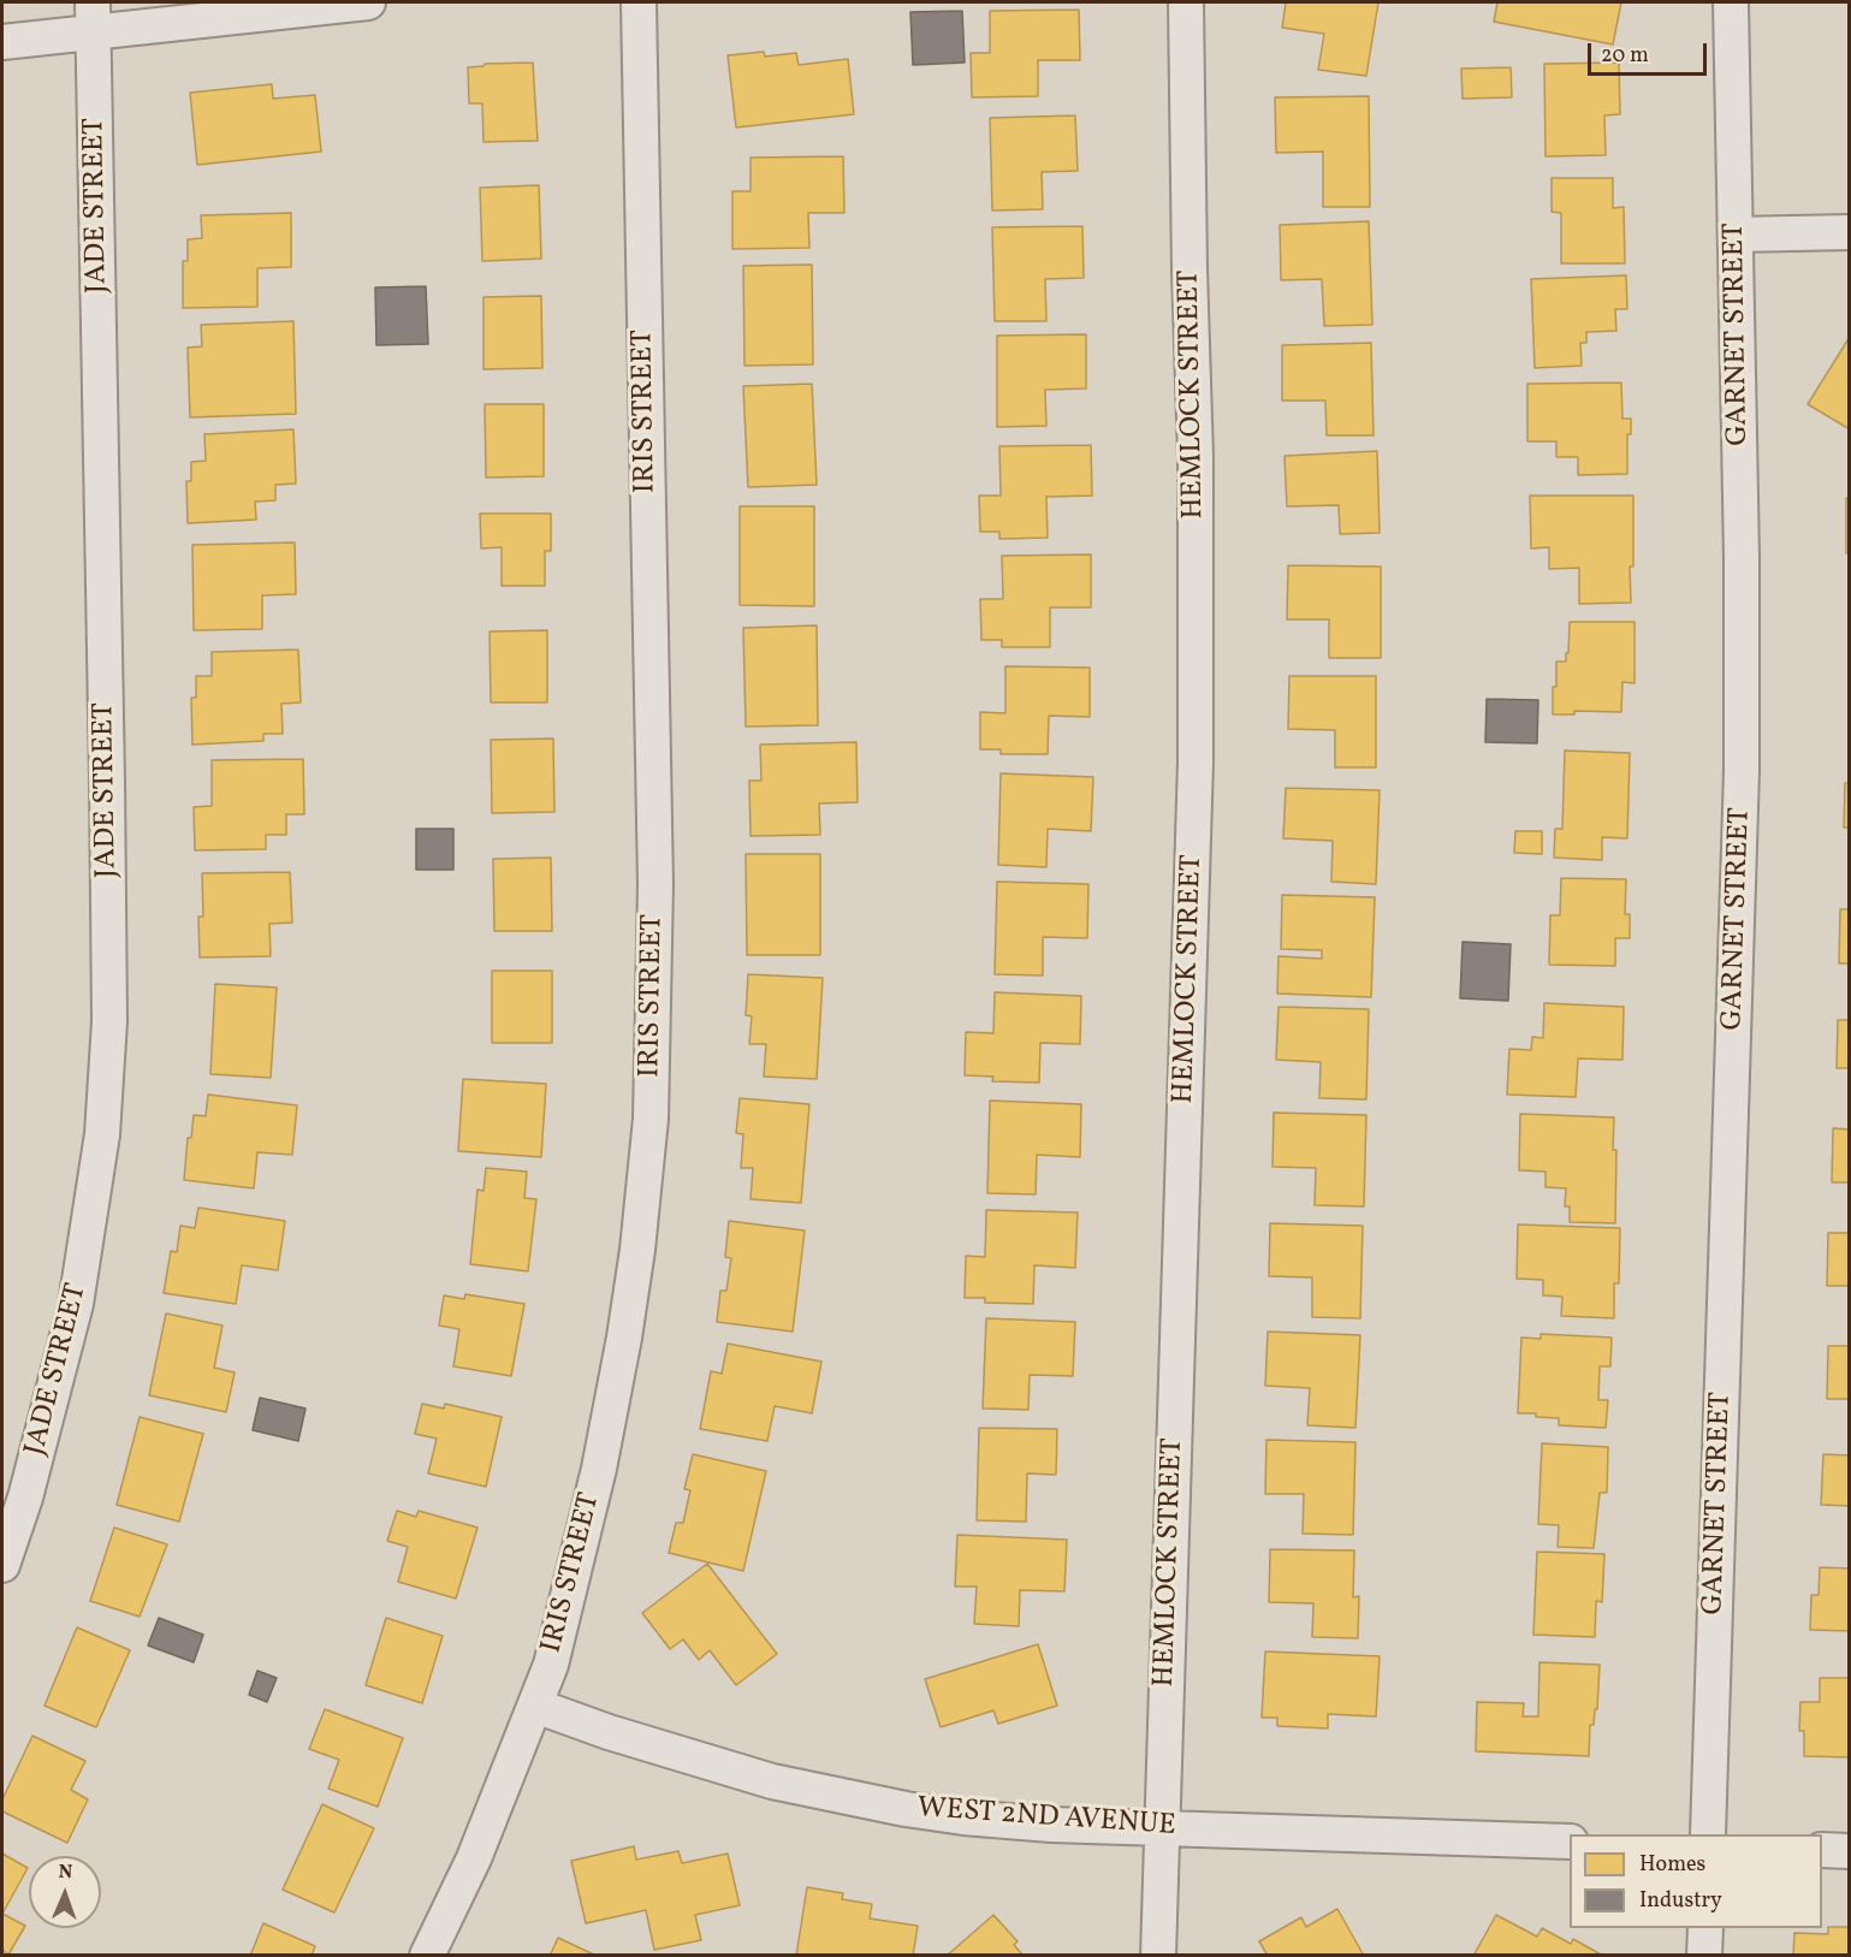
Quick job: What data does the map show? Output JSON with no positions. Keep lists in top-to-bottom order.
{
  "streets": {
    "street": [
      "JADE STREET",
      "GARNET STREET",
      "HEMLOCK STREET",
      "IRIS STREET",
      "WEST 2ND AVENUE"
    ]
  },
  "crossings": [
    ["HEMLOCK STREET", "WEST 2ND AVENUE"],
    ["IRIS STREET", "WEST 2ND AVENUE"]
  ],
  "legend": ["Homes", "Industry"],
  "scale_bar": "20 m",
  "north": "top"
}
